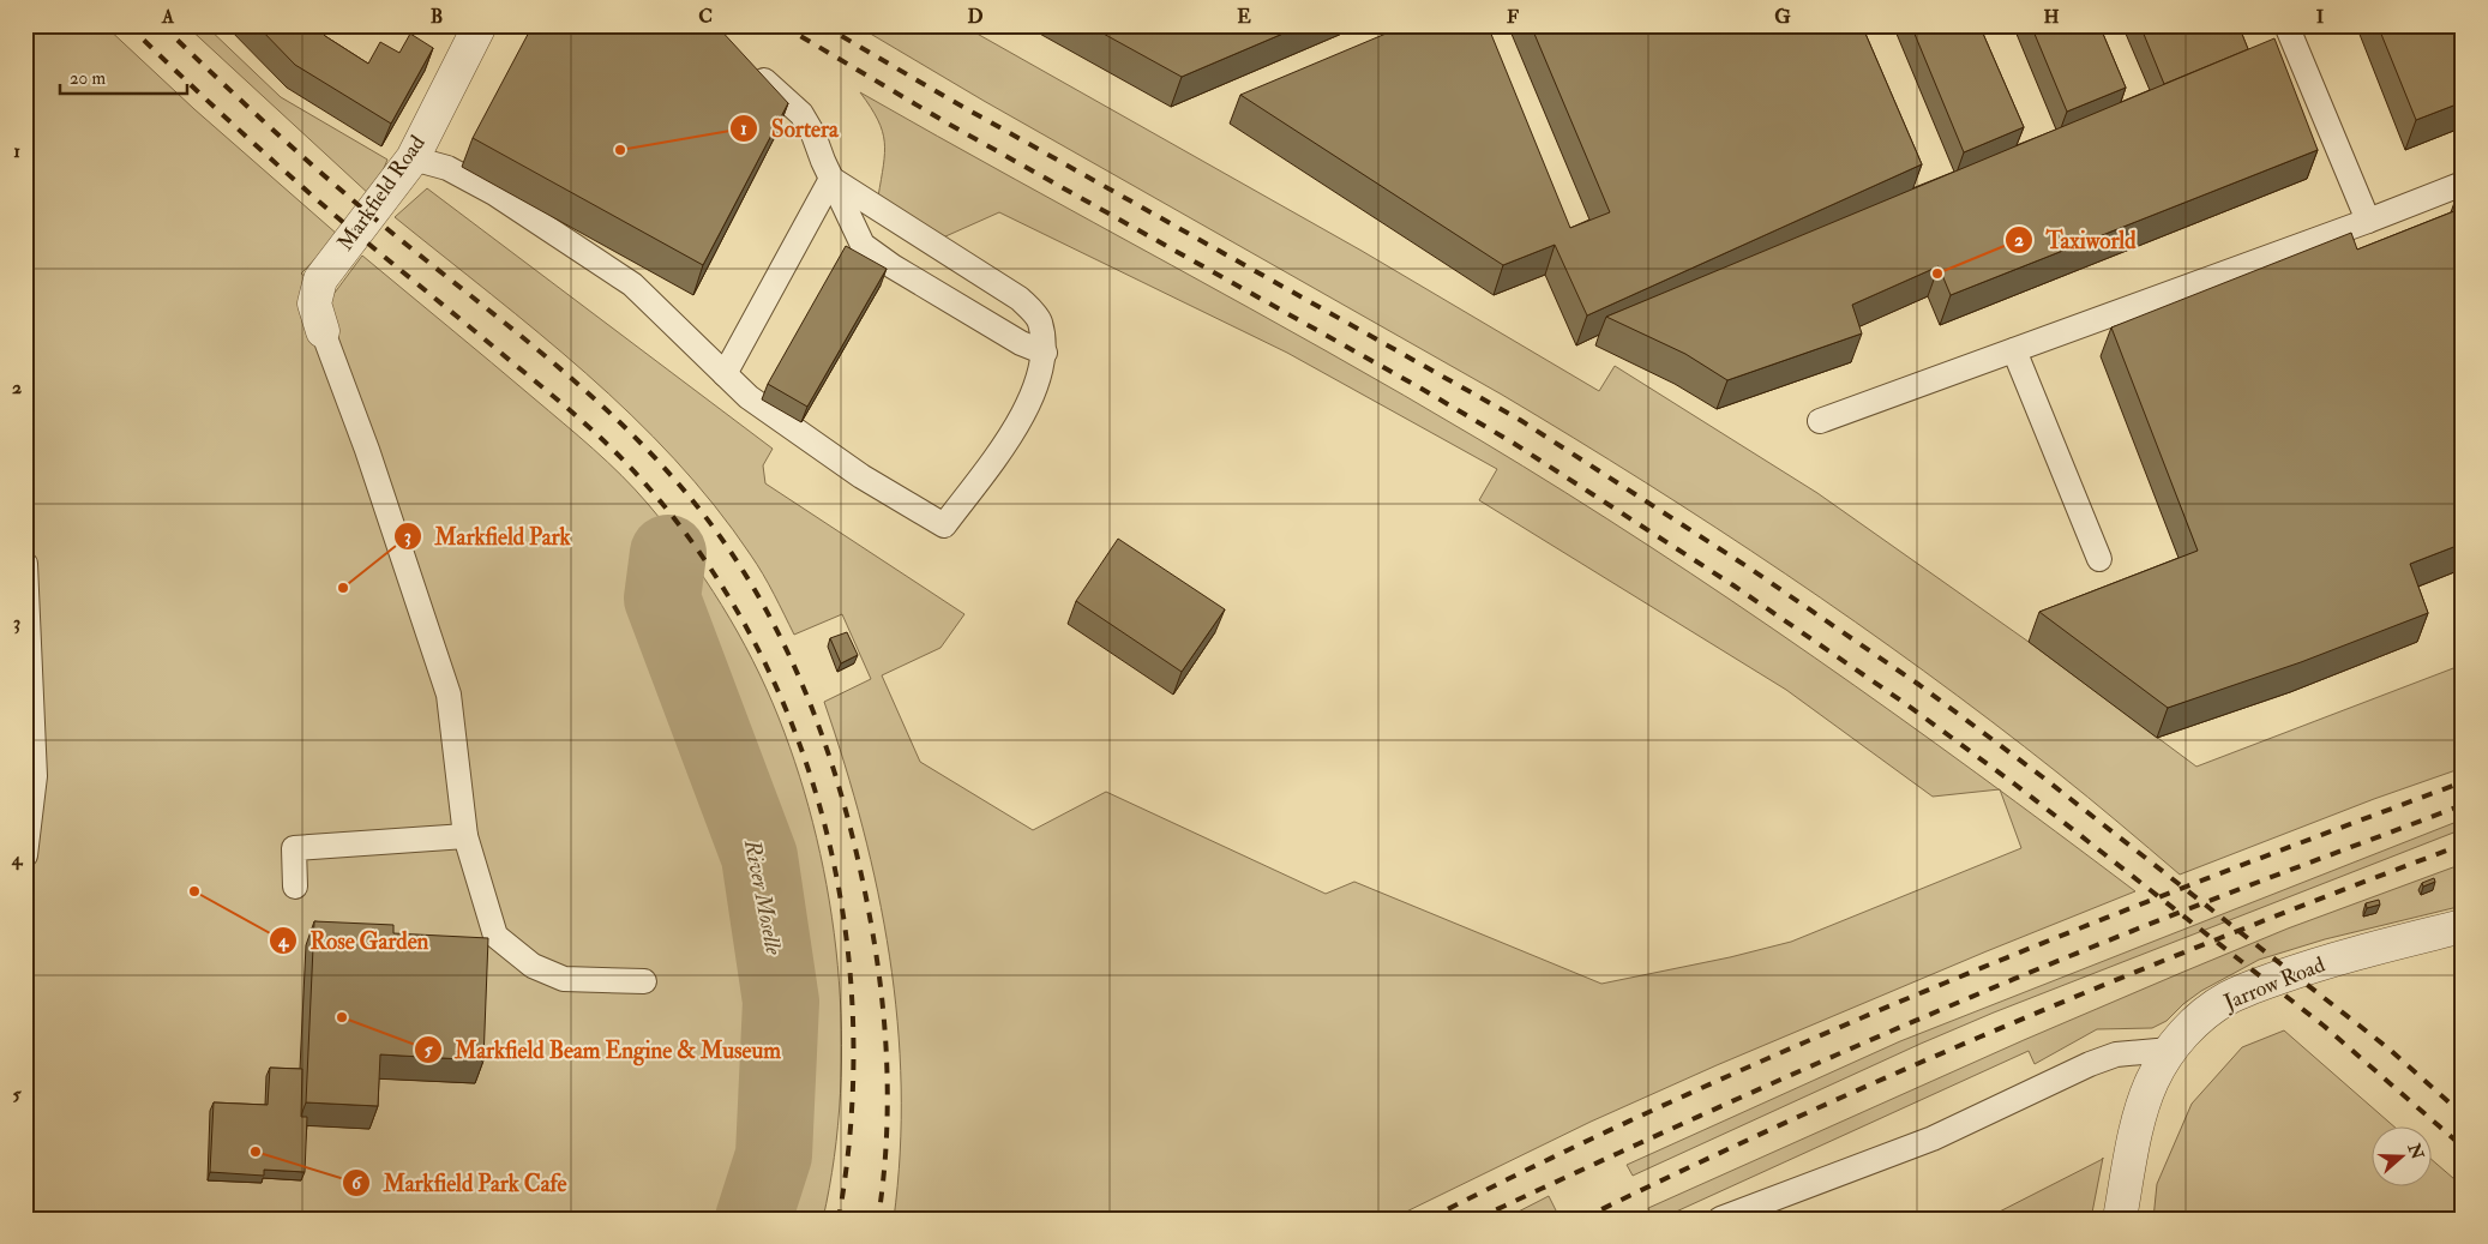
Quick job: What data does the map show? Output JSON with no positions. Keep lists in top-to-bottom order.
{
  "streets": {
    "street": ["Markfield Road", "Jarrow Road"]
  },
  "water": ["River Moselle"],
  "places": [
    "Sortera",
    "Taxiworld",
    "Markfield Park",
    "Rose Garden",
    "Markfield Beam Engine & Museum",
    "Markfield Park Cafe"
  ],
  "scale_bar": "20 m",
  "north": "right",
  "grid": {
    "columns": [
      "A",
      "B",
      "C",
      "D",
      "E",
      "F",
      "G",
      "H",
      "I"
    ],
    "rows": [
      "1",
      "2",
      "3",
      "4",
      "5"
    ]
  }
}
